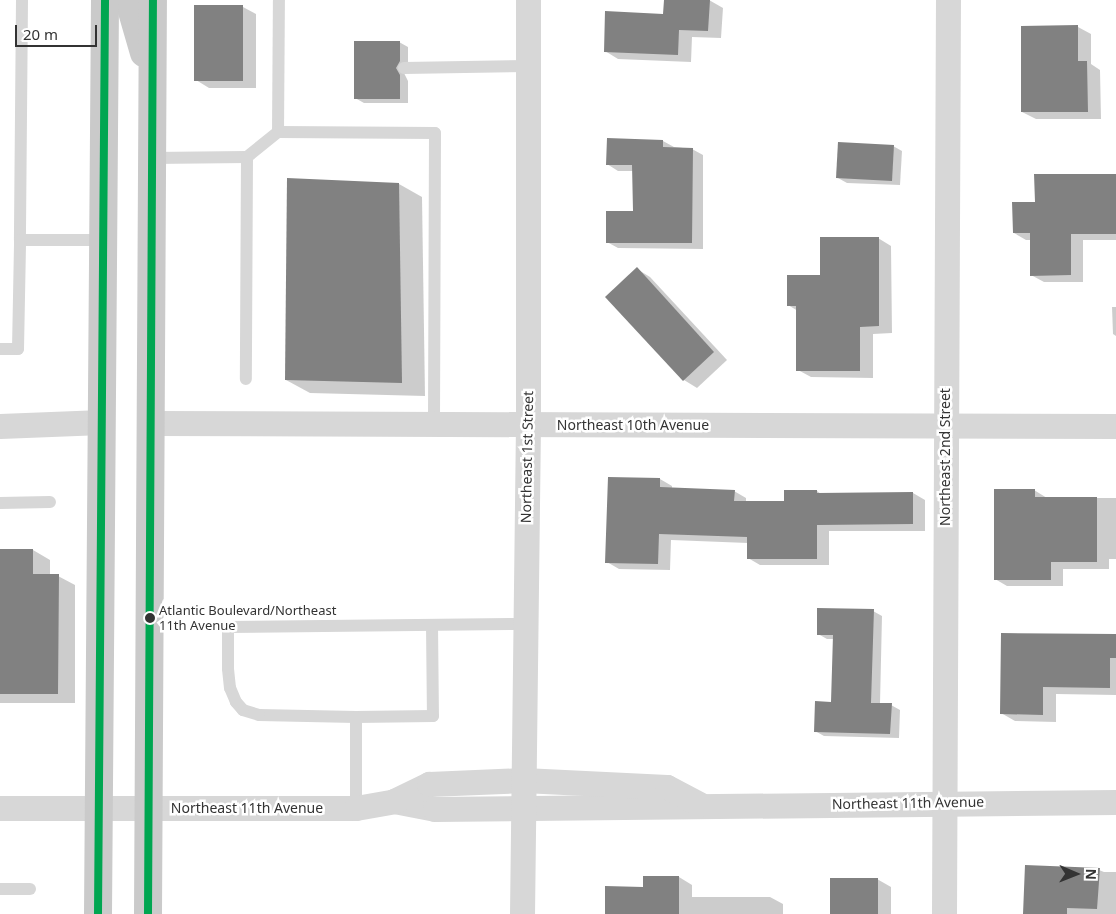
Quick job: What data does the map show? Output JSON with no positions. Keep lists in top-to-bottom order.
{
  "streets": {
    "street": [
      "Northeast 10th Avenue",
      "Northeast 1st Street",
      "Northeast 2nd Street",
      "Northeast 11th Avenue"
    ]
  },
  "crossings": [
    ["Northeast 10th Avenue", "Northeast 1st Street"],
    ["Northeast 10th Avenue", "Northeast 2nd Street"],
    ["Northeast 1st Street", "Northeast 11th Avenue"],
    ["Northeast 2nd Street", "Northeast 11th Avenue"]
  ],
  "places": ["Atlantic Boulevard/Northeast 11th Avenue"],
  "scale_bar": "20 m",
  "north": "right"
}
